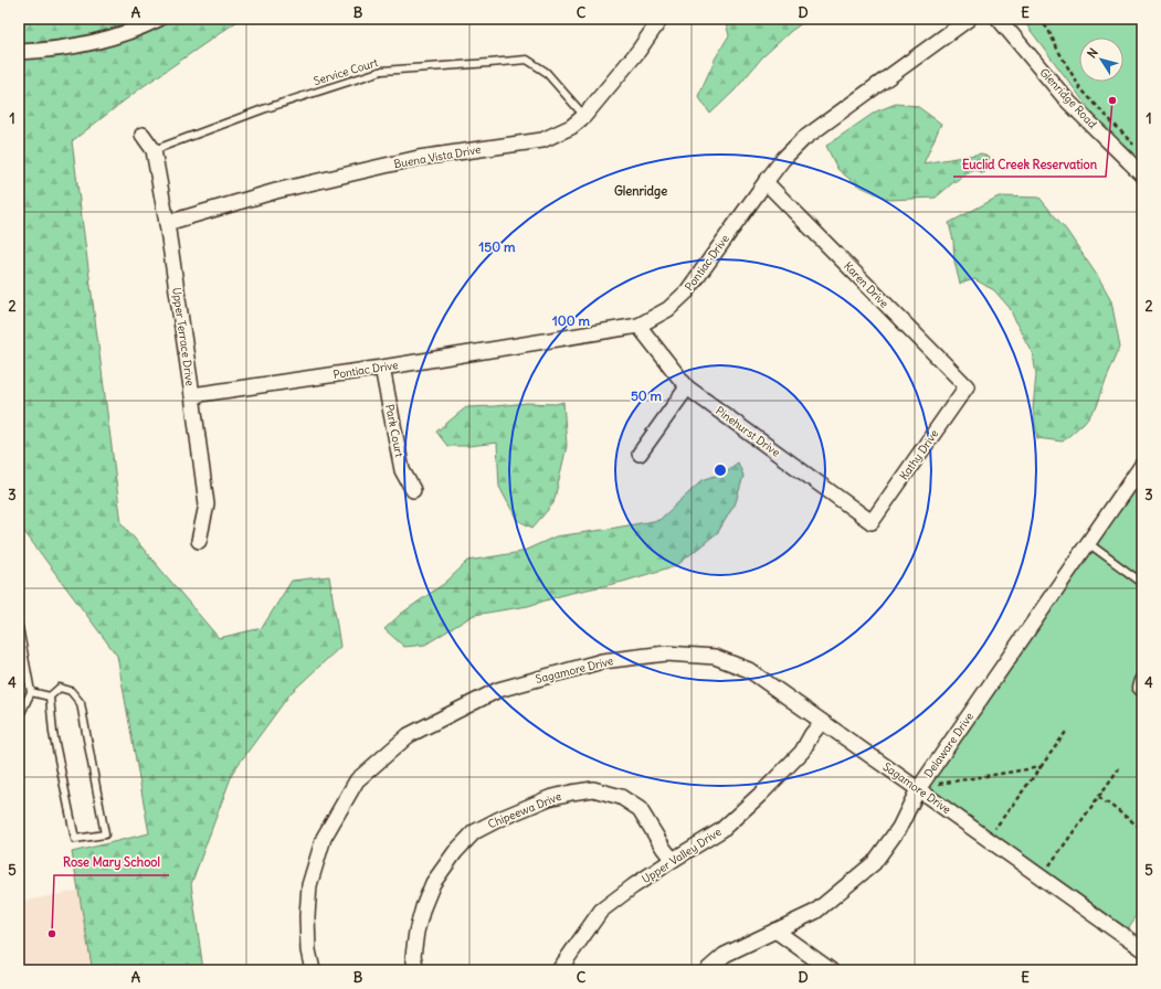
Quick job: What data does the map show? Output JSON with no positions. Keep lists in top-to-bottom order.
{
  "streets": {
    "street": [
      "Glenridge Road",
      "Buena Vista Drive",
      "Pontiac Drive",
      "Karen Drive",
      "Upper Terrace Drive",
      "Park Court",
      "Pinehurst Drive",
      "Kathy Drive",
      "Sagamore Drive",
      "Delaware Drive",
      "Chipeewa Drive",
      "Upper Valley Drive"
    ],
    "lane": ["Service Court"]
  },
  "crossings": [
    ["Service Court", "Buena Vista Drive"],
    ["Service Court", "Upper Terrace Drive"],
    ["Buena Vista Drive", "Upper Terrace Drive"],
    ["Pontiac Drive", "Karen Drive"],
    ["Pontiac Drive", "Upper Terrace Drive"],
    ["Pontiac Drive", "Park Court"],
    ["Pontiac Drive", "Pinehurst Drive"],
    ["Karen Drive", "Kathy Drive"],
    ["Pinehurst Drive", "Kathy Drive"],
    ["Sagamore Drive", "Delaware Drive"],
    ["Sagamore Drive", "Upper Valley Drive"],
    ["Chipeewa Drive", "Upper Valley Drive"]
  ],
  "districts": ["Glenridge"],
  "places": ["Euclid Creek Reservation", "Rose Mary School"],
  "north": "top left",
  "grid": {
    "columns": [
      "A",
      "B",
      "C",
      "D",
      "E"
    ],
    "rows": [
      "1",
      "2",
      "3",
      "4",
      "5"
    ]
  },
  "rings": ["150 m", "100 m", "50 m"]
}
